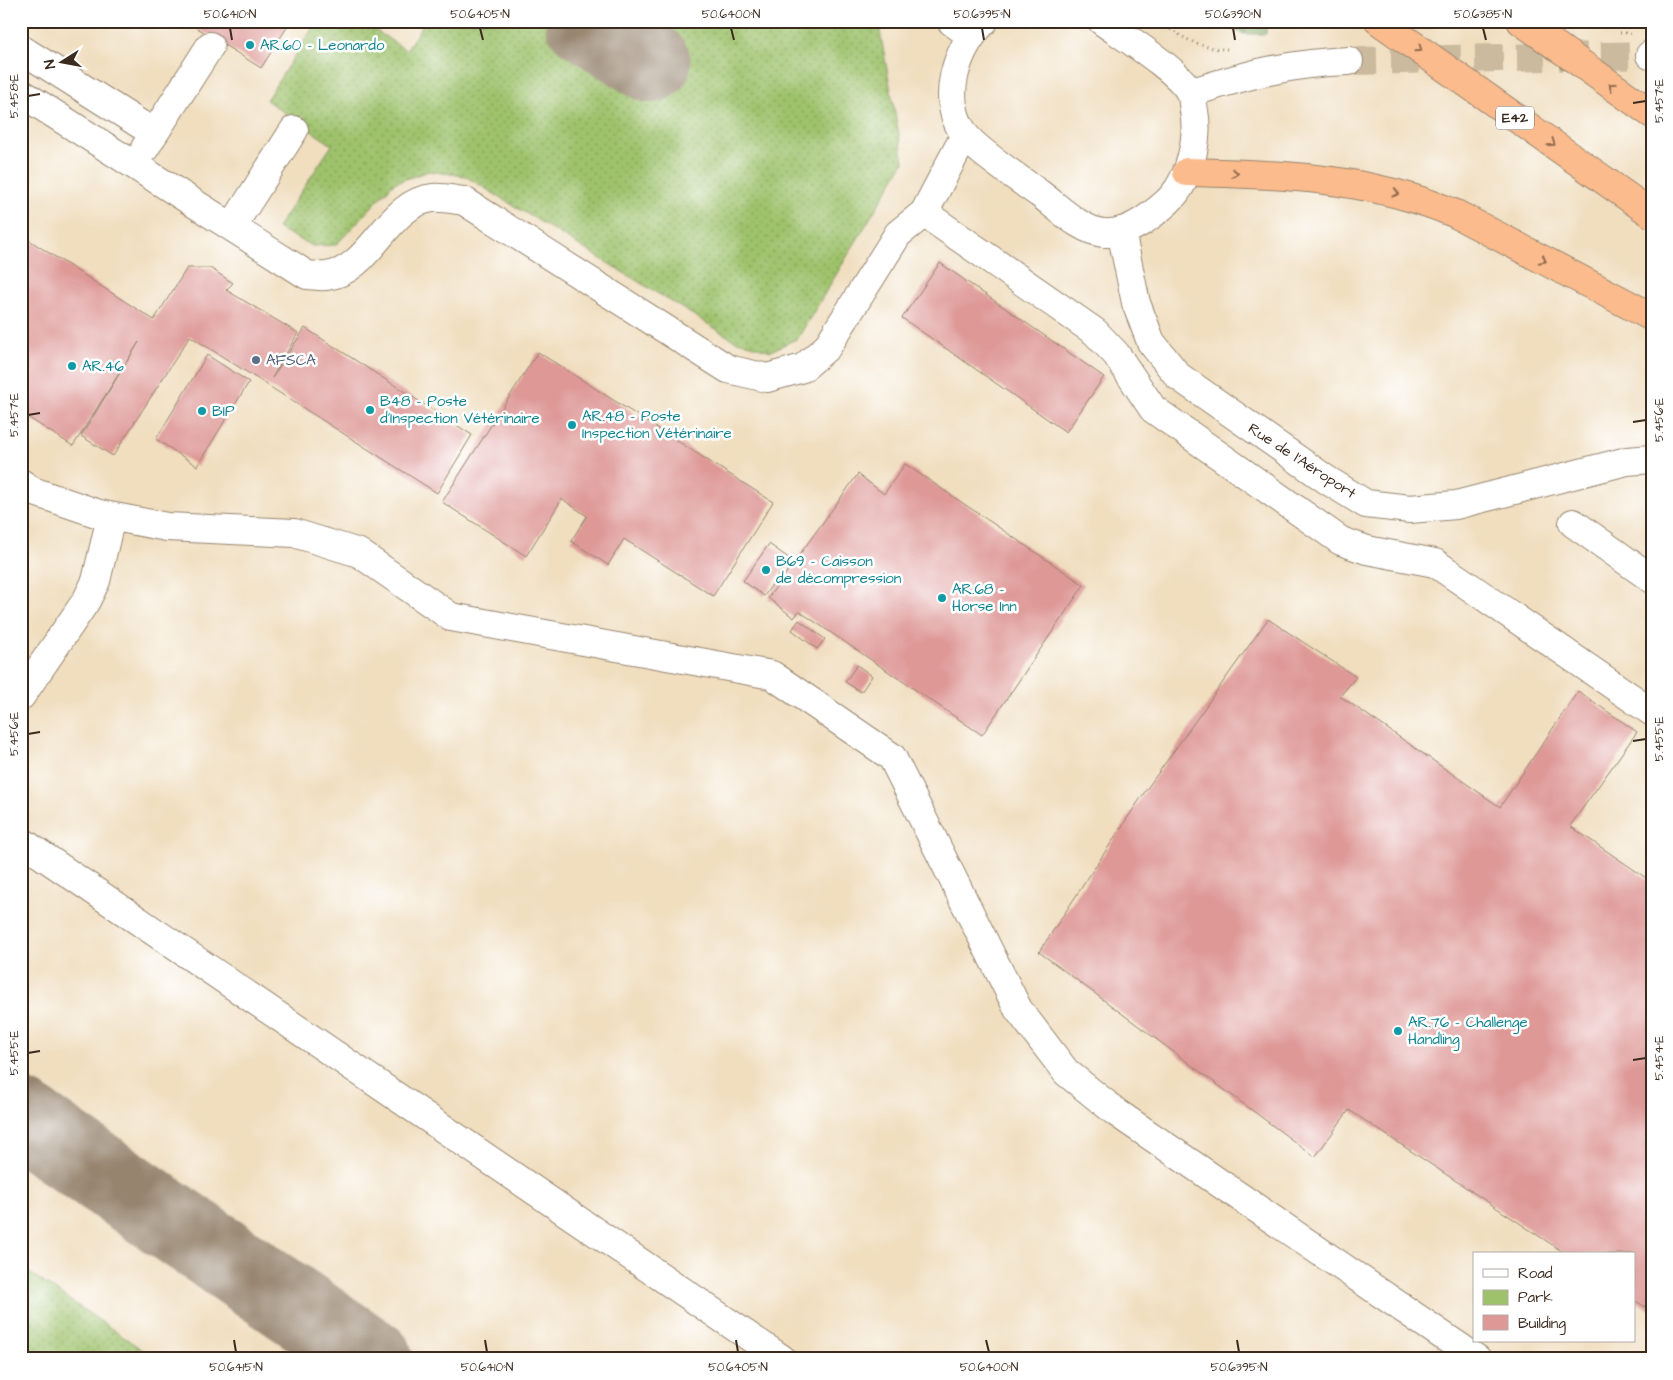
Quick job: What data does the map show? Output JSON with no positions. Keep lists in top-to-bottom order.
{
  "streets": {
    "highway": ["E42"],
    "street": ["Rue de l'Aéroport"]
  },
  "places": [
    "AR.60 - Leonardo",
    "AFSCA",
    "AR.46",
    "B48 - Poste d'Inspection Vétérinaire",
    "BIP",
    "AR.48 - Poste Inspection Vétérinaire",
    "B69 - Caisson de décompression",
    "AR.68 - Horse Inn",
    "AR.76 - Challenge Handling"
  ],
  "legend": ["Road", "Park", "Building"],
  "north": "left",
  "coordinates": [
    "50.6410°N",
    "50.6405°N",
    "50.6400°N",
    "50.6395°N",
    "50.6390°N",
    "50.6385°N",
    "5.458°E",
    "5.457°E",
    "5.456°E",
    "5.455°E",
    "5.454°E",
    "50.6415°N"
  ]
}
